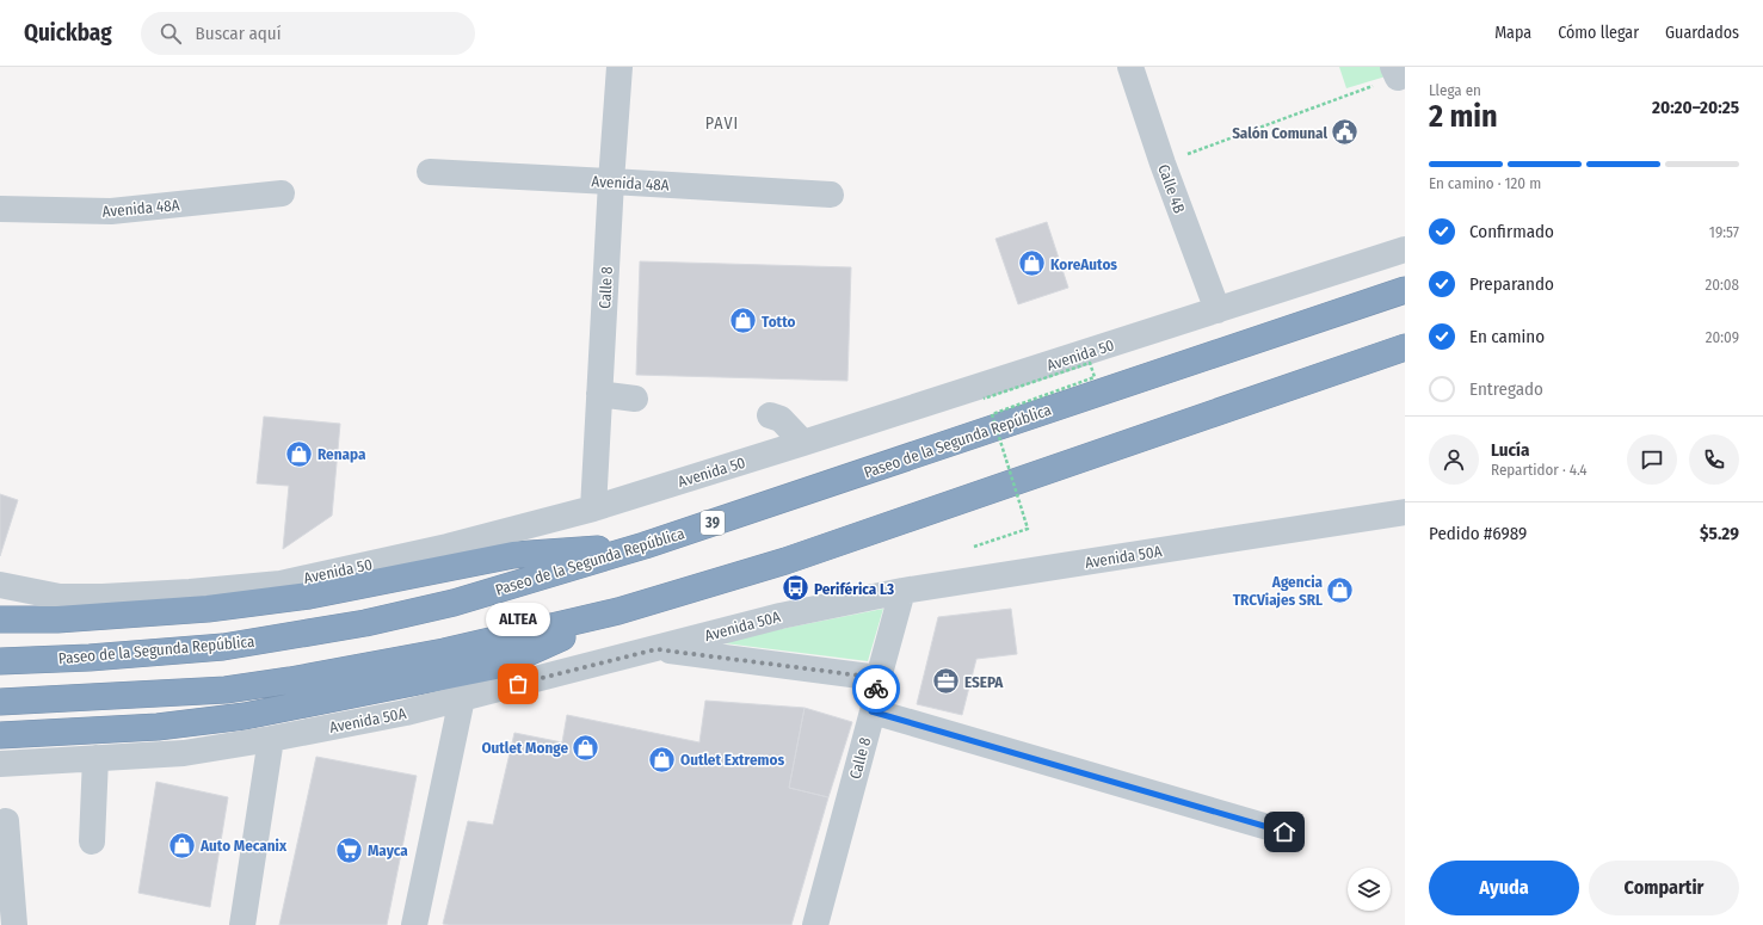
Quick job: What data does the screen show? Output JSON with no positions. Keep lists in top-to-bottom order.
{
  "streets": {
    "highway": ["Paseo de la Segunda República", "39"],
    "street": [
      "Avenida 48A",
      "Calle 4B",
      "Calle 8",
      "Avenida 50",
      "Avenida 50A"
    ]
  },
  "crossings": [
    ["Avenida 48A", "Calle 8"],
    ["Calle 4B", "Avenida 50"],
    ["Calle 8", "Avenida 50"],
    ["Calle 8", "Avenida 50A"]
  ],
  "districts": ["PAVI"],
  "places": {
    "public building": ["Salón Comunal"],
    "shop": [
      "KoreAutos",
      "Totto",
      "Renapa",
      "Agencia TRCViajes SRL",
      "Outlet Monge",
      "Outlet Extremos",
      "Auto Mecanix"
    ],
    "bus stop": ["Periférica L3"],
    "office": ["ESEPA"],
    "other": ["ALTEA"],
    "supermarket": ["Mayca"]
  },
  "page": {
    "header": "Quickbag",
    "search": "Buscar aquí",
    "nav": ["Mapa", "Cómo llegar", "Guardados"],
    "heading": ["2 min", "Llega en", "20:20–20:25"],
    "panel": [
      "Lucía",
      "Repartidor · 4.4",
      "Pedido #6989",
      "$5.29"
    ],
    "bar": "En camino · 120 m",
    "list": [
      ["Confirmado", "19:57"],
      ["Preparando", "20:08"],
      ["En camino", "20:09"],
      "Entregado"
    ],
    "bubble": "ALTEA",
    "buttons": ["Ayuda", "Compartir"]
  }
}
